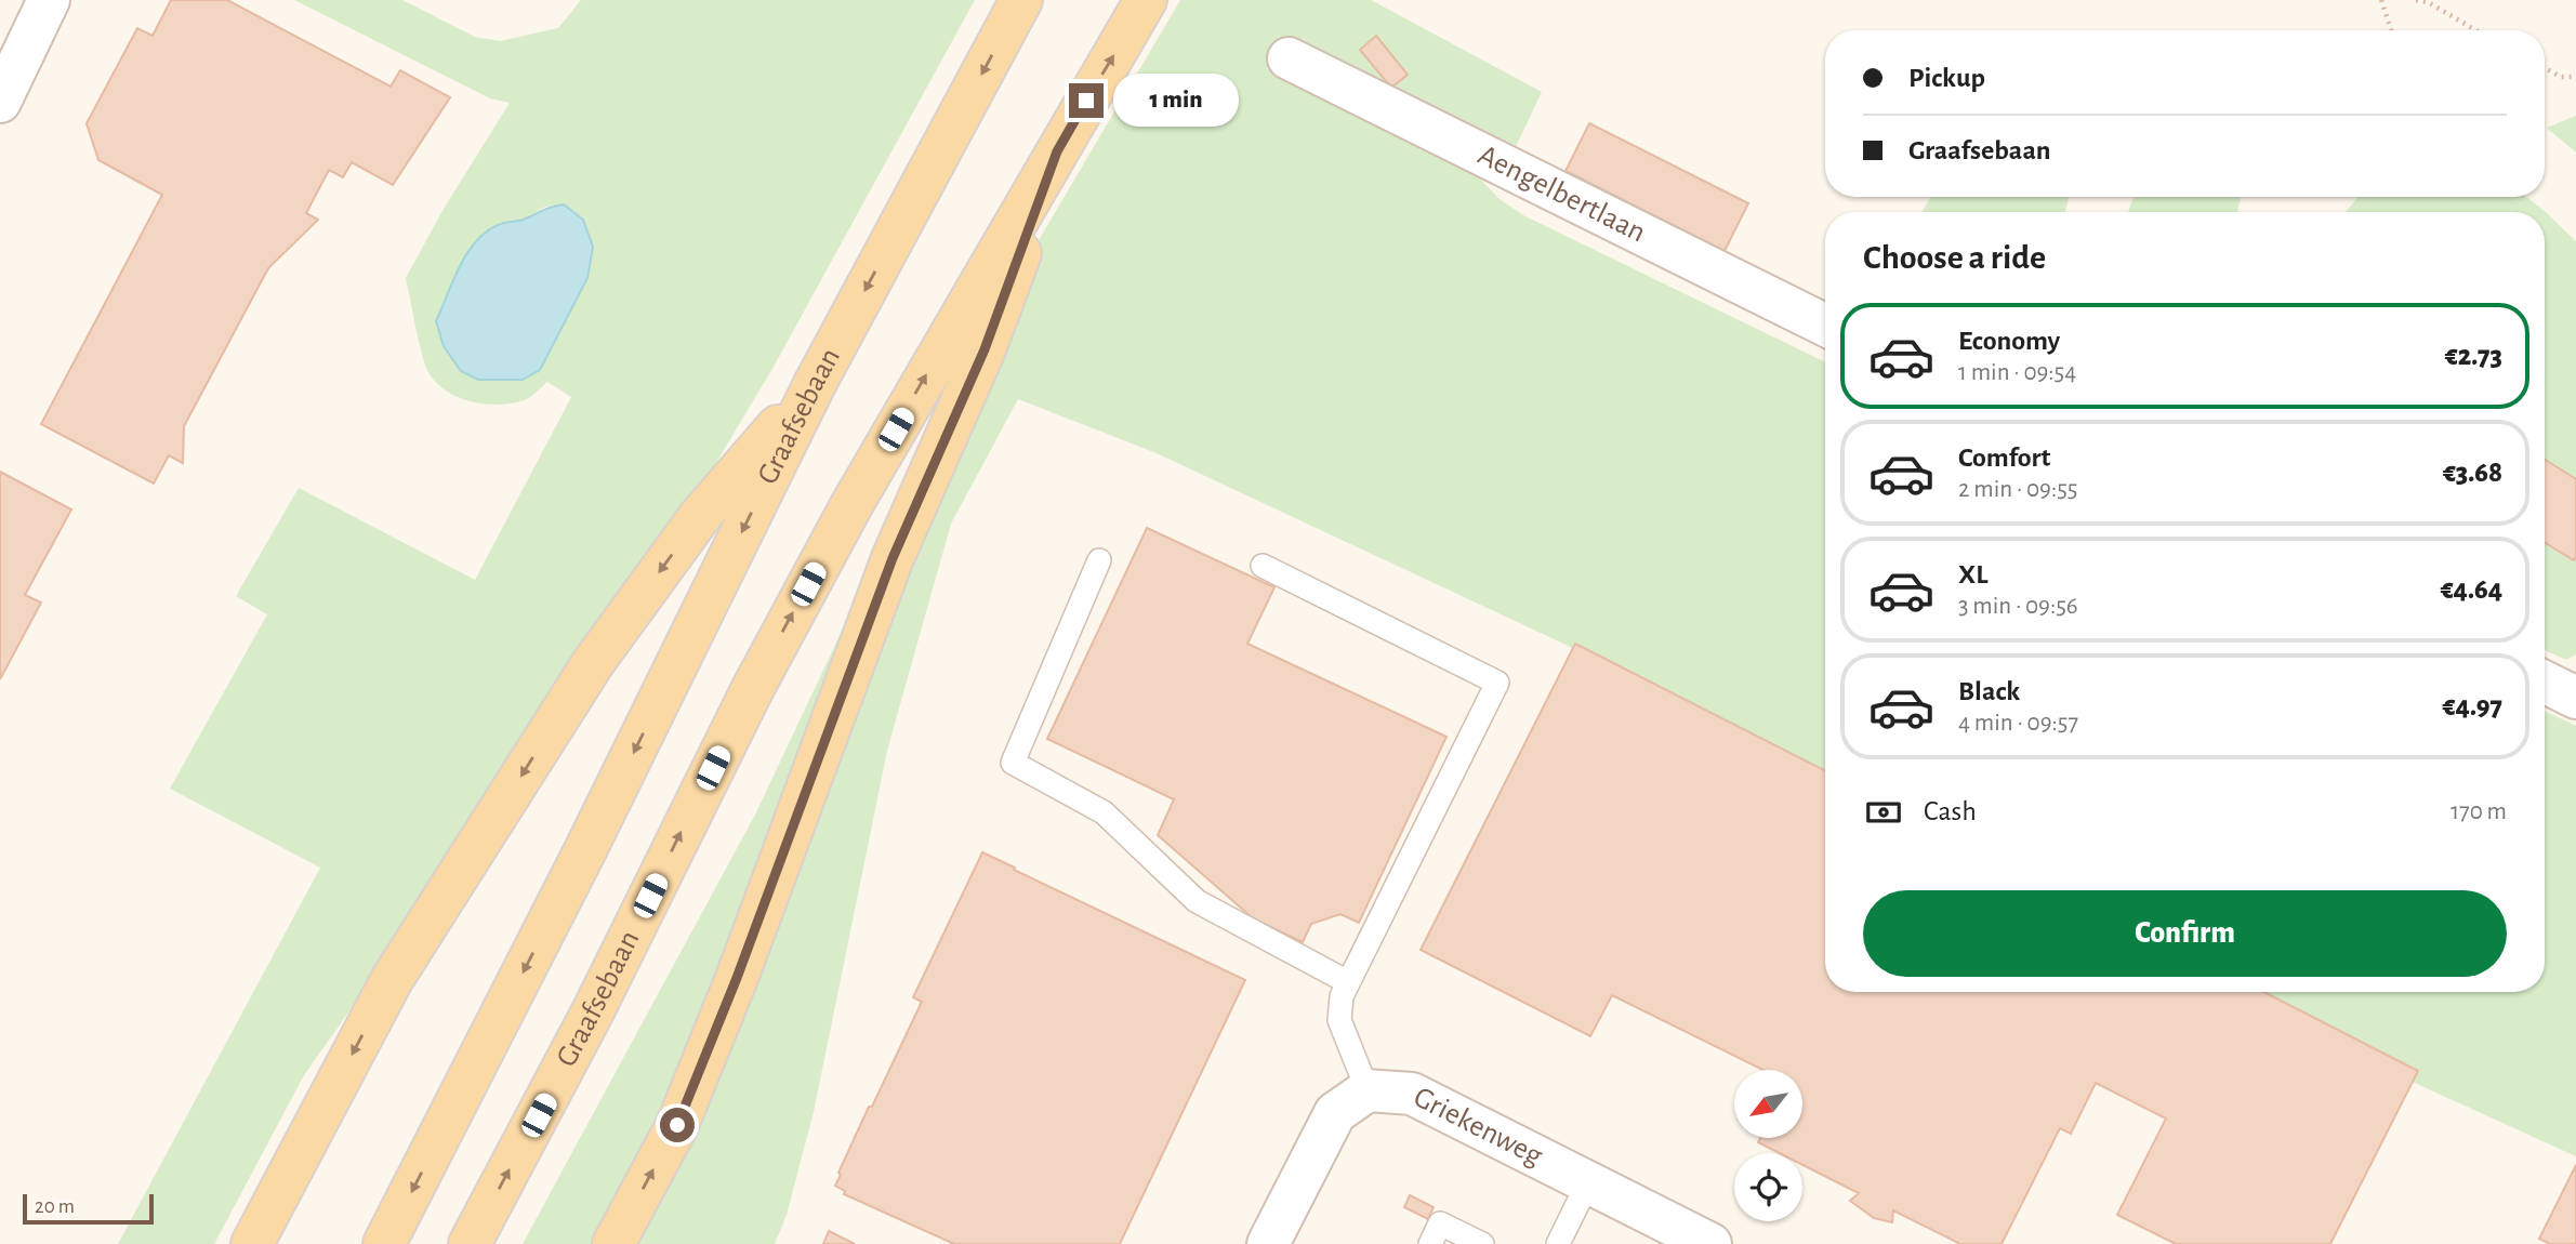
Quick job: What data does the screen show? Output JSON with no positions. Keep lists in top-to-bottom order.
{
  "streets": {
    "main road": ["Graafsebaan"],
    "street": ["Aengelbertlaan", "Griekenweg"]
  },
  "scale_bar": "20 m",
  "north": "bottom left",
  "page": {
    "banner": ["Pickup", "Graafsebaan"],
    "bubble": "1 min",
    "heading": "Choose a ride",
    "list": [
      {
        "name": "Economy",
        "note": "1 min · 09:54",
        "value": "€2.73"
      },
      {
        "name": "Comfort",
        "note": "2 min · 09:55",
        "value": "€3.68"
      },
      {
        "name": "XL",
        "note": "3 min · 09:56",
        "value": "€4.64"
      },
      {
        "name": "Black",
        "note": "4 min · 09:57",
        "value": "€4.97"
      }
    ],
    "pay": ["Cash", "170 m"],
    "buttons": "Confirm",
    "scale": "20 m"
  }
}
